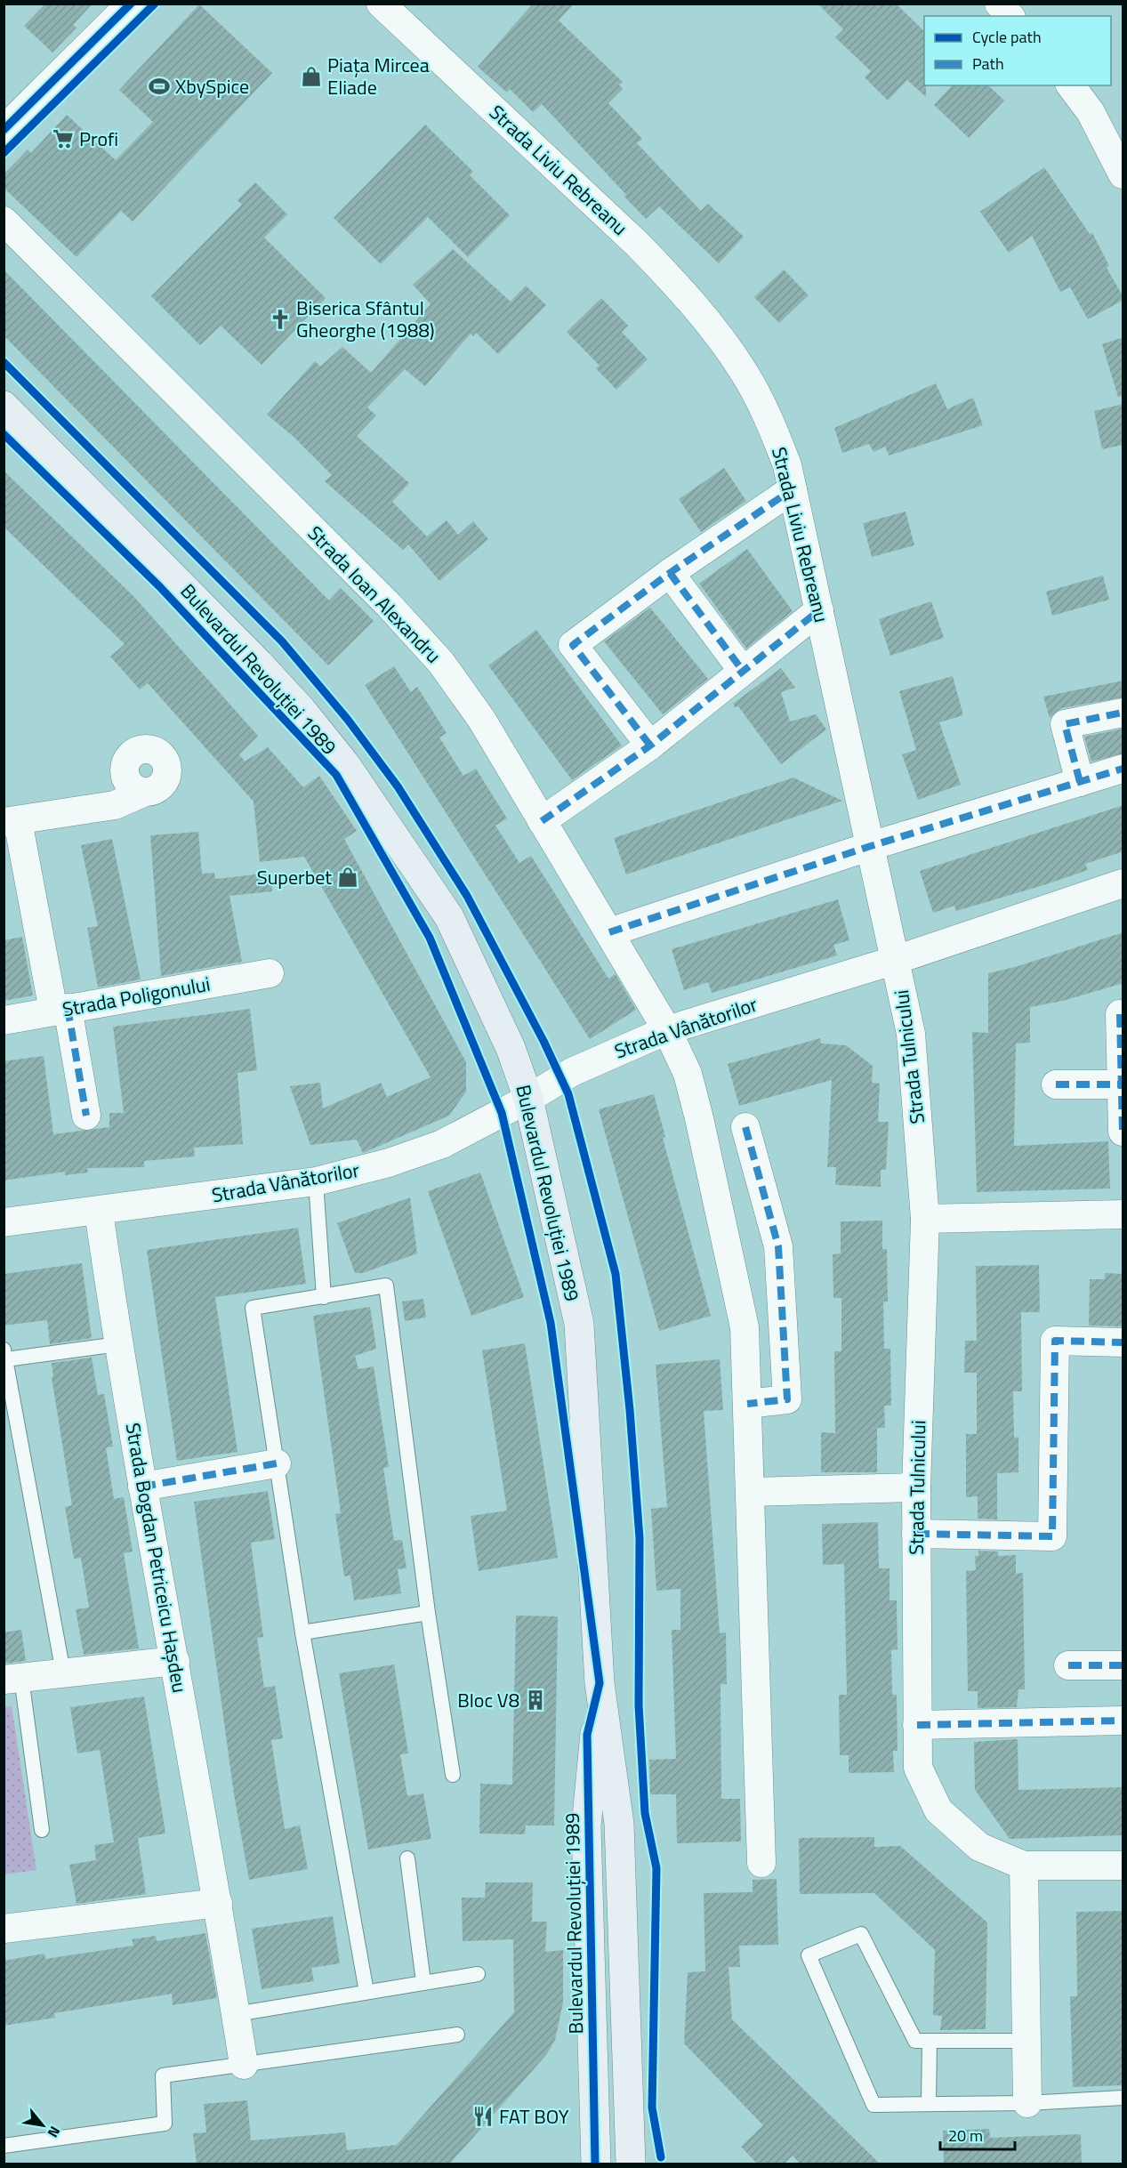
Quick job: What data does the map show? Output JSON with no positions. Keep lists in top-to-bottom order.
{
  "streets": {
    "main road": ["Bulevardul Revoluției 1989"],
    "street": [
      "Strada Liviu Rebreanu",
      "Strada Ioan Alexandru",
      "Strada Poligonului",
      "Strada Vânătorilor",
      "Strada Tulnicului",
      "Strada Bogdan Petriceicu Hașdeu"
    ]
  },
  "crossings": [
    ["Strada Liviu Rebreanu", "Strada Vânătorilor"],
    ["Strada Liviu Rebreanu", "Strada Tulnicului"],
    ["Strada Ioan Alexandru", "Strada Vânătorilor"],
    ["Bulevardul Revoluției 1989", "Strada Vânătorilor"],
    ["Strada Vânătorilor", "Strada Tulnicului"],
    ["Strada Vânătorilor", "Strada Bogdan Petriceicu Hașdeu"]
  ],
  "places": {
    "shop": ["Piața Mircea Eliade", "Superbet"],
    "sports": ["XbySpice"],
    "supermarket": ["Profi"],
    "church": ["Biserica Sfântul Gheorghe (1988)"],
    "building": ["Bloc V8"],
    "restaurant": ["FAT BOY"]
  },
  "legend": ["Cycle path", "Path"],
  "scale_bar": "20 m",
  "north": "bottom right"
}
